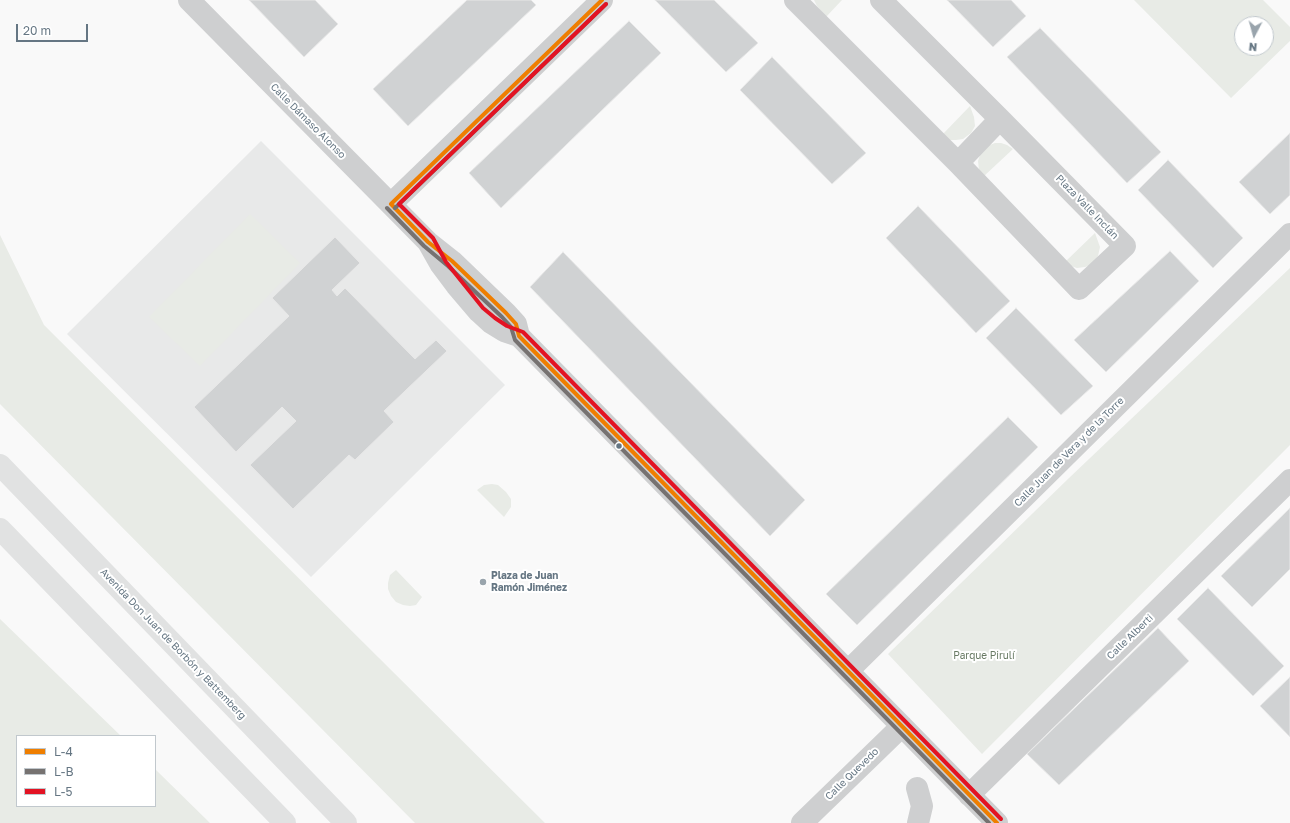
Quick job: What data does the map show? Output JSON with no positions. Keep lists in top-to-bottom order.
{
  "streets": {
    "main road": ["Avenida Don Juan de Borbón y Battemberg"],
    "street": [
      "Calle Dámaso Alonso",
      "Plaza Valle Inclán",
      "Calle Juan de Vera y de la Torre",
      "Calle Alberti",
      "Calle Quevedo"
    ]
  },
  "crossings": [
    ["Calle Dámaso Alonso", "Calle Juan de Vera y de la Torre"],
    ["Calle Dámaso Alonso", "Calle Alberti"],
    ["Calle Dámaso Alonso", "Calle Quevedo"]
  ],
  "parks": ["Parque Pirulí"],
  "places": ["Plaza de Juan Ramón Jiménez"],
  "lines": ["transit line L-4", "transit line L-B", "transit line L-5"],
  "legend": ["L-4", "L-B", "L-5"],
  "scale_bar": "20 m",
  "north": "bottom"
}
